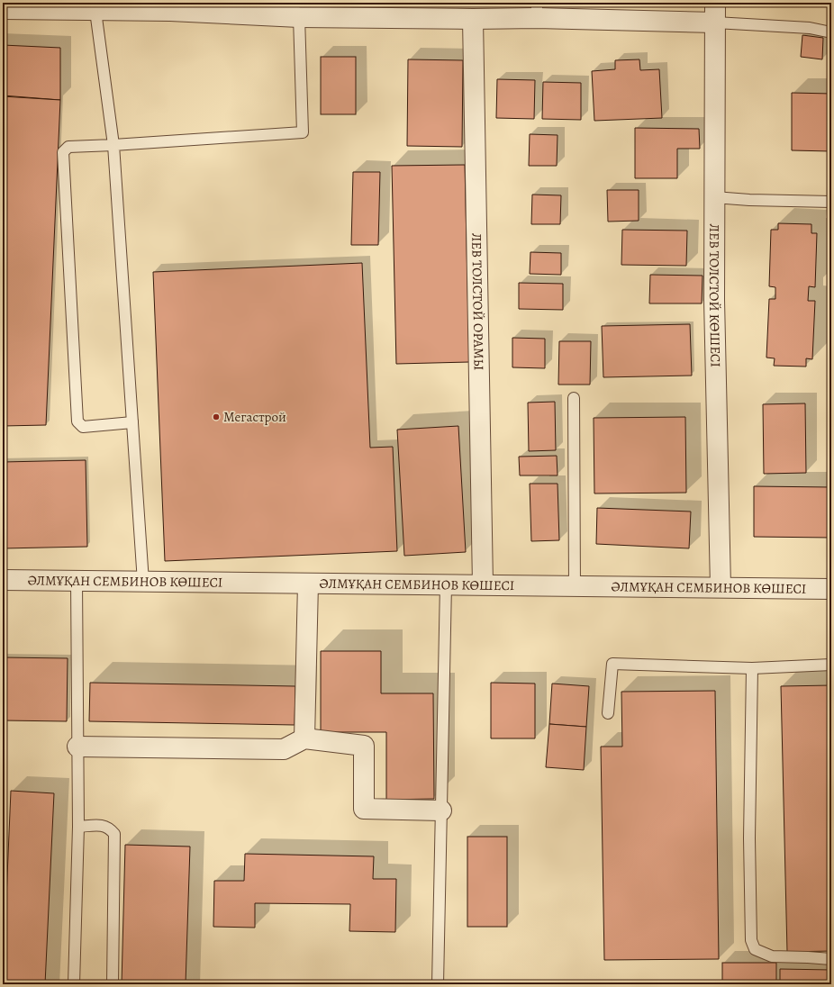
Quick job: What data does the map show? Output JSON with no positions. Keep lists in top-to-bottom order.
{
  "streets": {
    "street": ["ЛЕВ ТОЛСТОЙ КӨШЕСІ", "ЛЕВ ТОЛСТОЙ ОРАМЫ", "ӘЛМҰҚАН СЕМБИНОВ КӨШЕСІ"]
  },
  "crossings": [
    ["ЛЕВ ТОЛСТОЙ КӨШЕСІ", "ӘЛМҰҚАН СЕМБИНОВ КӨШЕСІ"],
    ["ЛЕВ ТОЛСТОЙ ОРАМЫ", "ӘЛМҰҚАН СЕМБИНОВ КӨШЕСІ"]
  ],
  "places": ["Мегастрой"]
}
